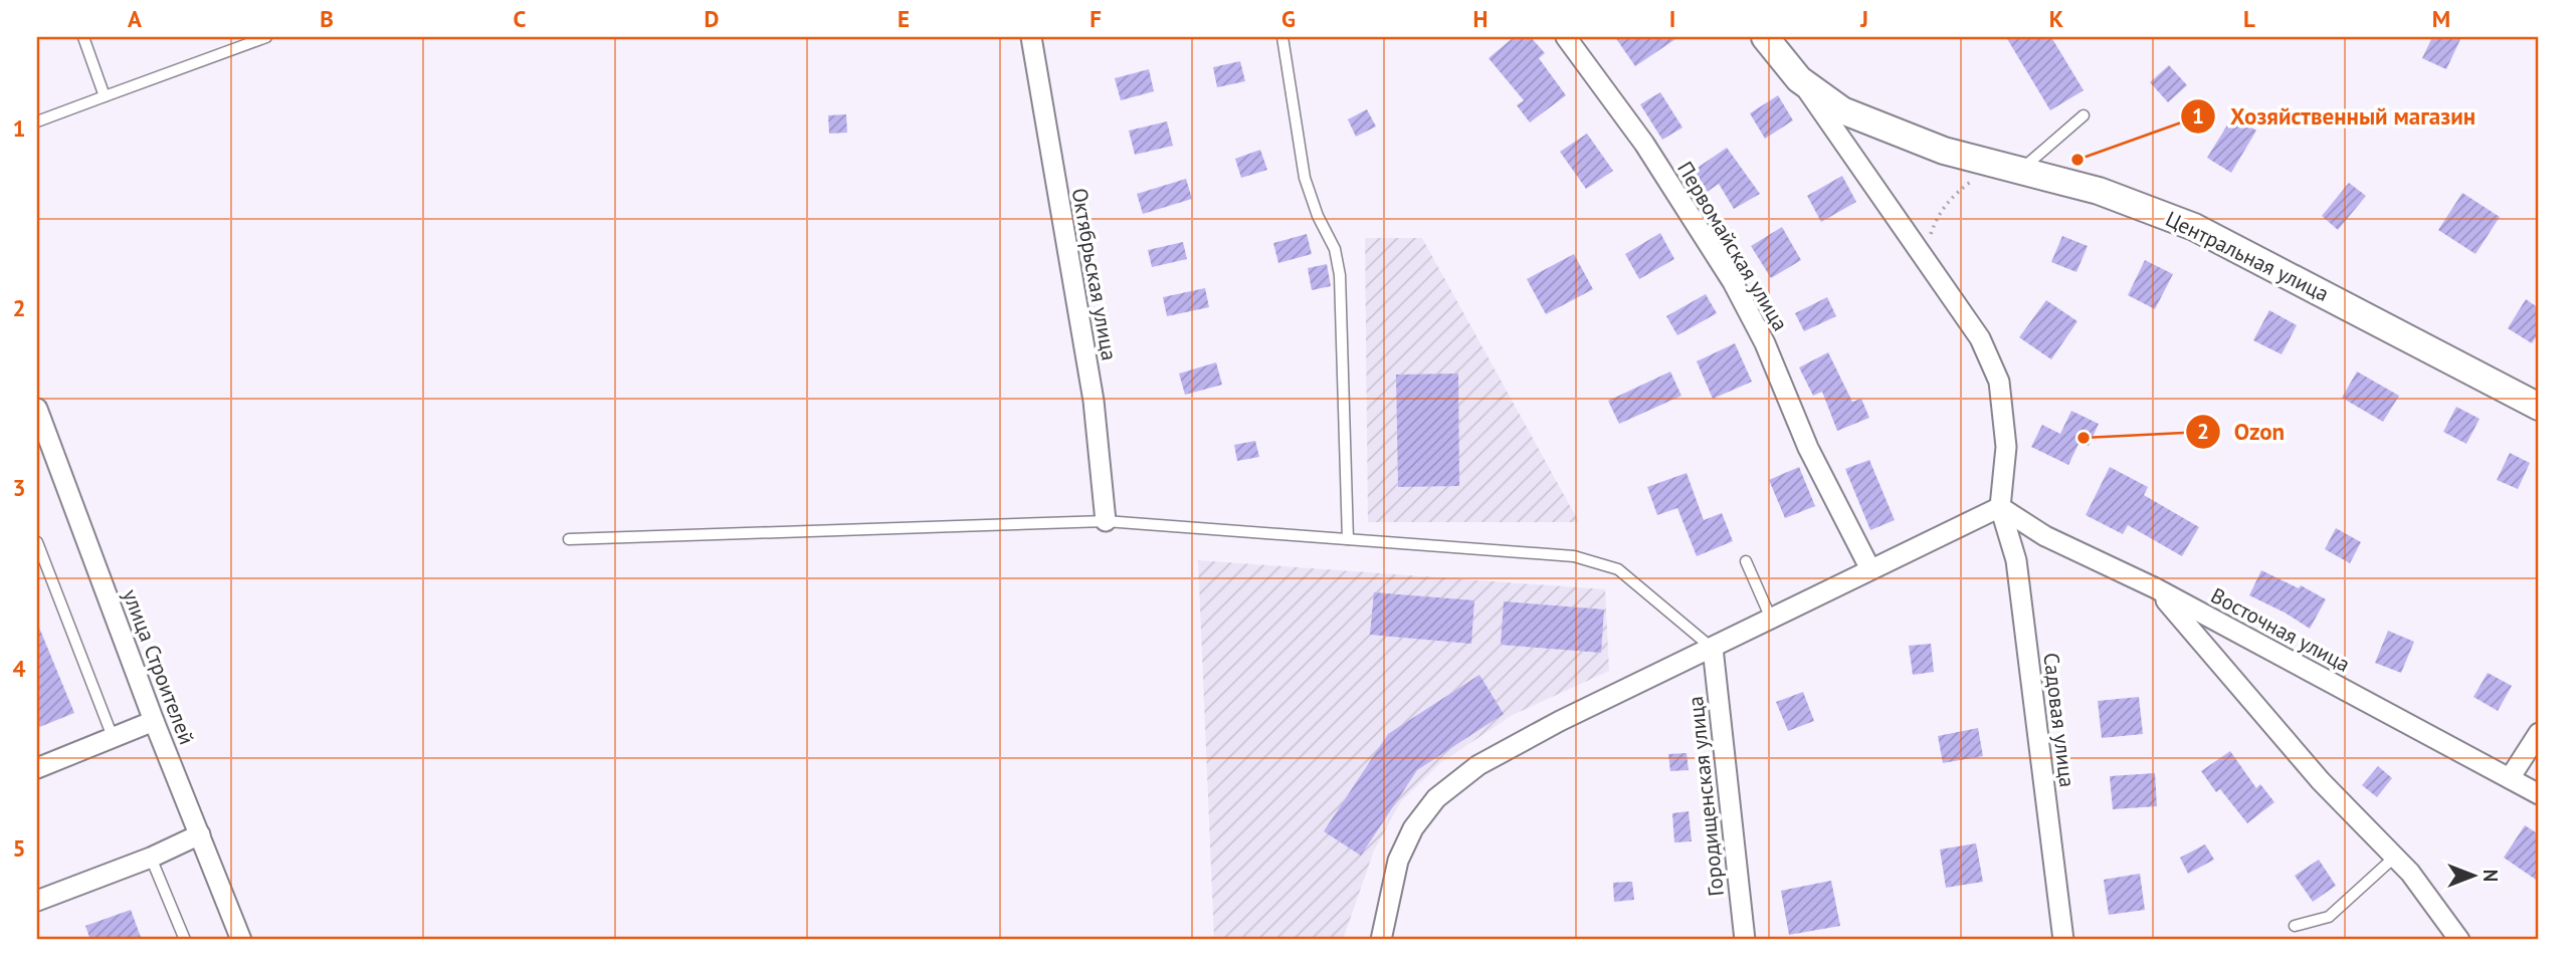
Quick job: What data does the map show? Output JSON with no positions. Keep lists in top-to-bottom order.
{
  "streets": {
    "street": [
      "Первомайская улица",
      "Центральная улица",
      "Октябрьская улица",
      "Восточная улица",
      "улица Строителей",
      "Садовая улица",
      "Городищенская улица"
    ]
  },
  "crossings": [
    ["Восточная улица", "Садовая улица"]
  ],
  "places": ["Хозяйственный магазин", "Ozon"],
  "north": "right",
  "grid": {
    "columns": [
      "A",
      "B",
      "C",
      "D",
      "E",
      "F",
      "G",
      "H",
      "I",
      "J",
      "K",
      "L",
      "M"
    ],
    "rows": [
      "1",
      "2",
      "3",
      "4",
      "5"
    ]
  }
}
